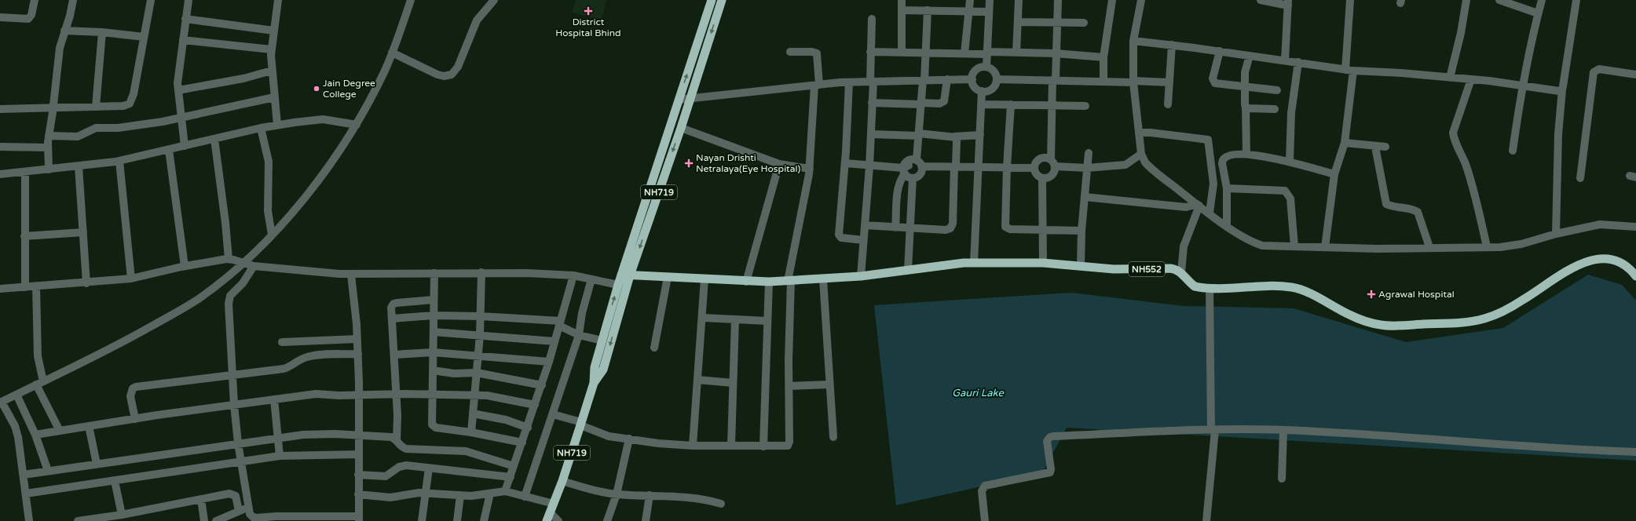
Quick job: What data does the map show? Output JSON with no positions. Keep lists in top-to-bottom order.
{
  "streets": {
    "highway": ["NH719", "NH552"]
  },
  "crossings": [
    ["NH719", "NH552"]
  ],
  "water": ["Gauri Lake"],
  "places": {
    "health": ["District Hospital Bhind", "Nayan Drishti Netralaya(Eye Hospital)", "Agrawal Hospital"],
    "other": ["Jain Degree College"]
  }
}
